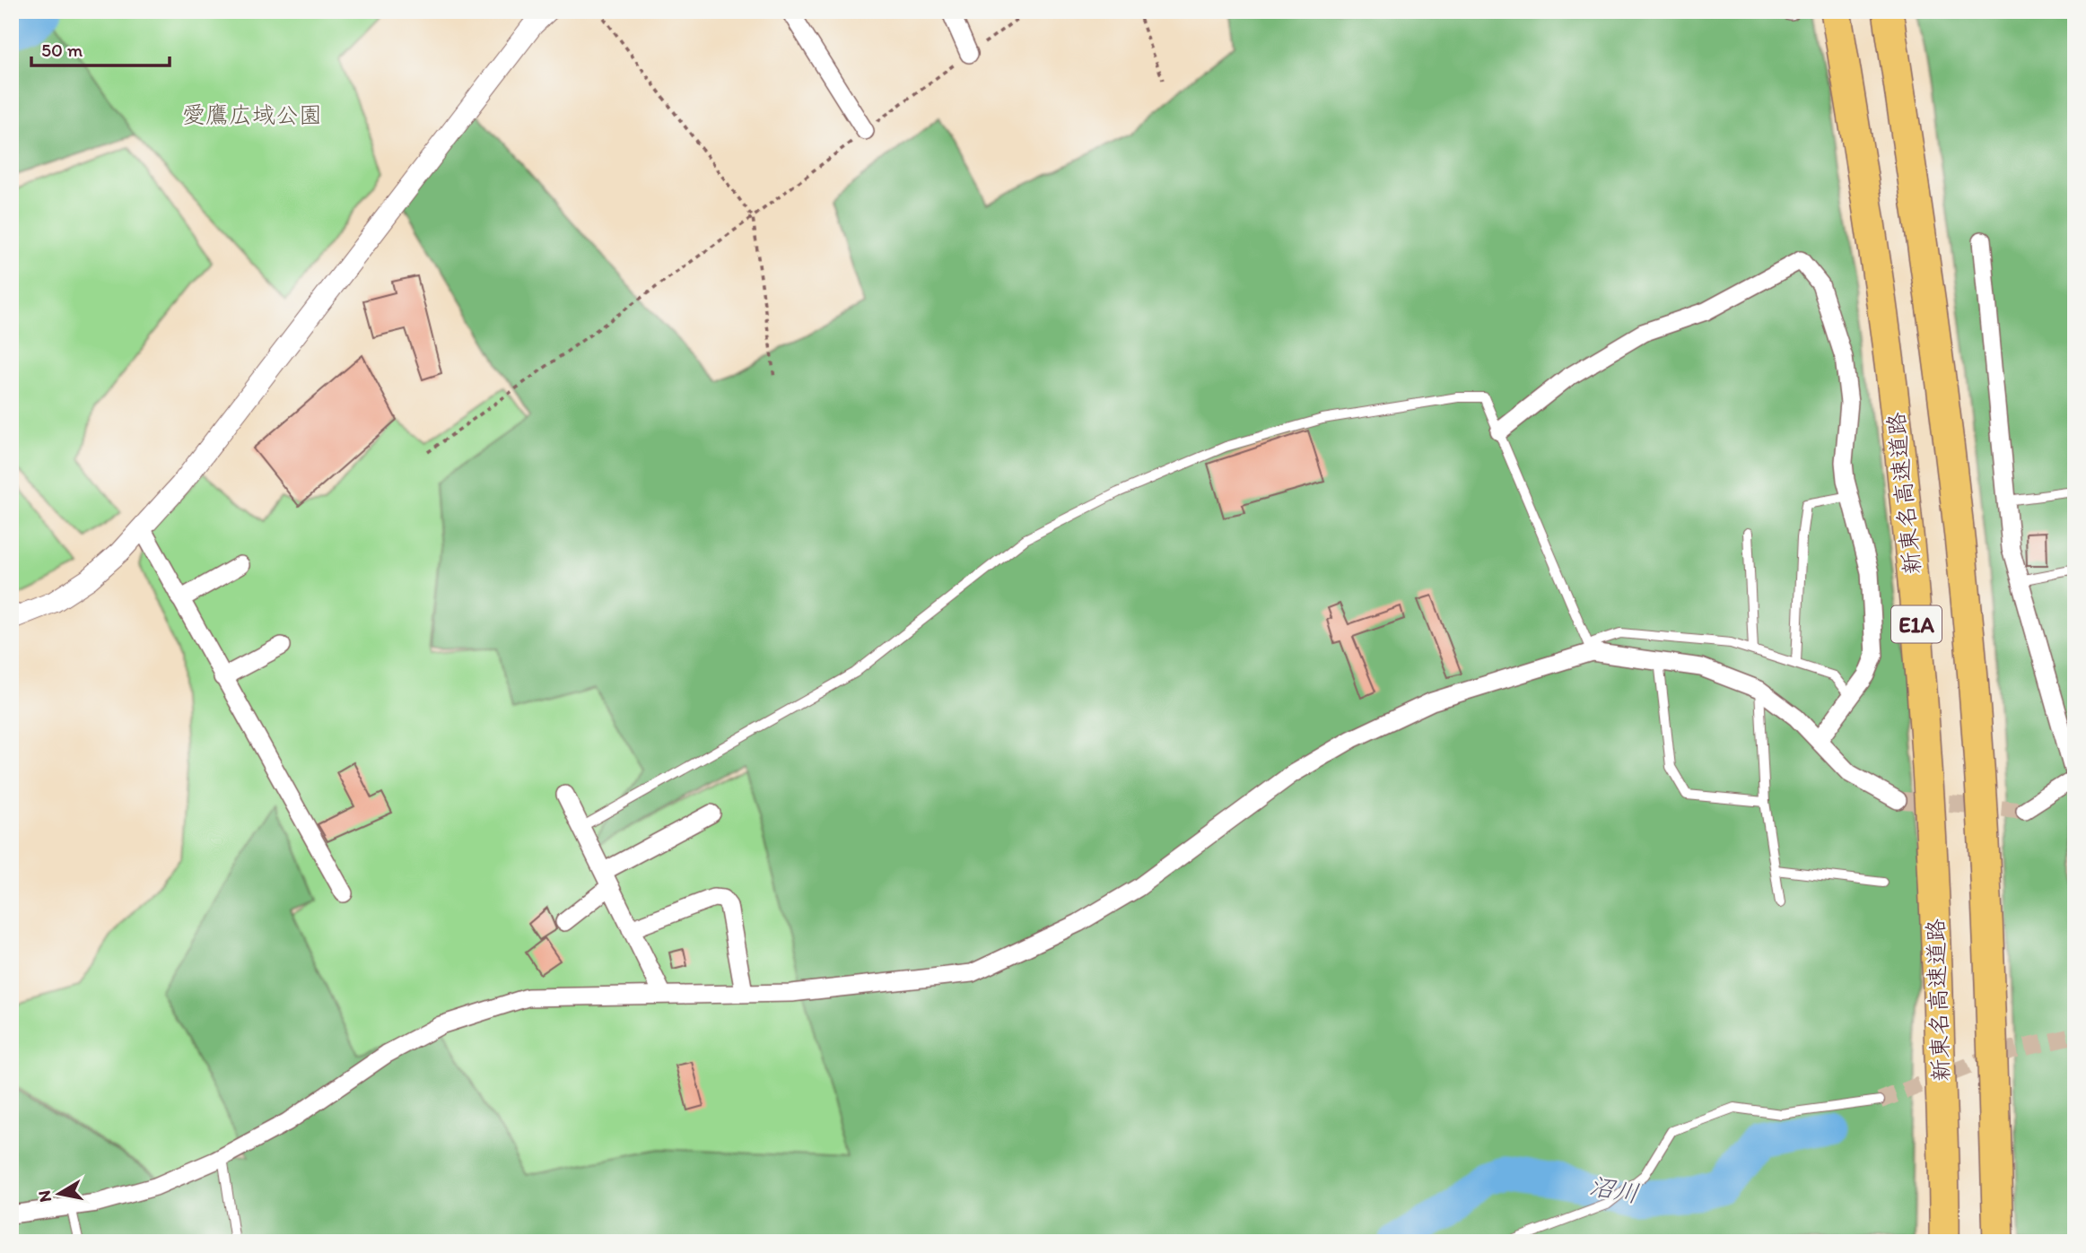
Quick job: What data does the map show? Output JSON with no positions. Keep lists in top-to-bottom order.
{
  "streets": {
    "highway": ["新東名高速道路", "E1A"]
  },
  "water": ["沼川"],
  "parks": ["愛鷹広域公園"],
  "scale_bar": "50 m",
  "north": "left"
}
